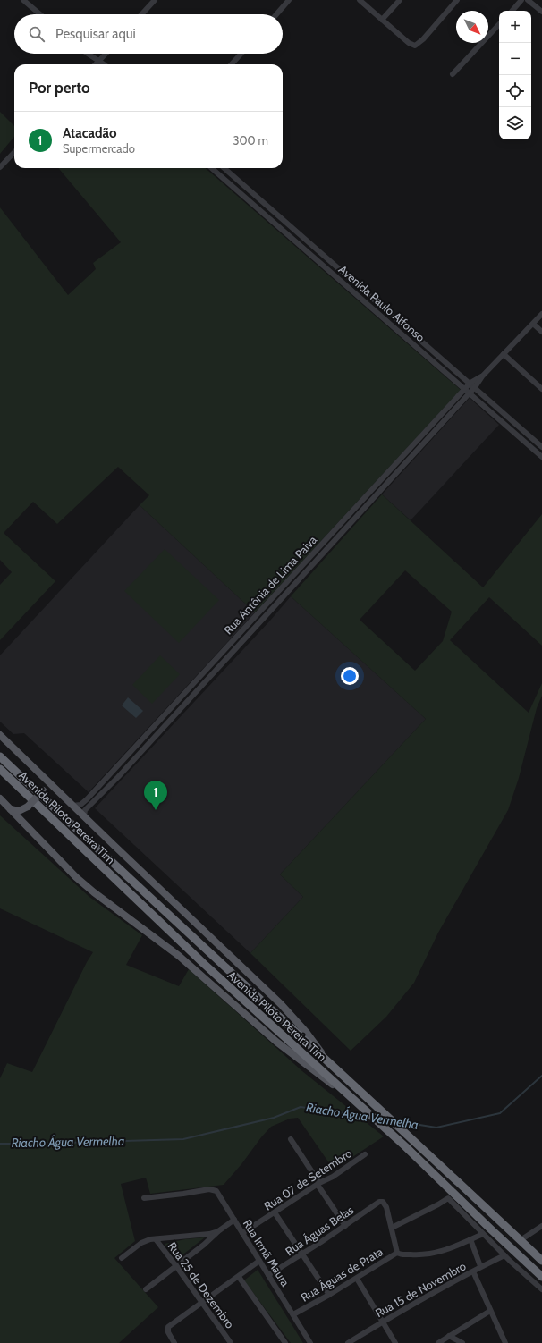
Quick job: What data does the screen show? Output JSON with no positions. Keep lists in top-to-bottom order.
{
  "streets": {
    "highway": ["Avenida Piloto Pereira Tim"],
    "street": [
      "Avenida Paulo Alfonso",
      "Rua Antônia de Lima Paiva",
      "Rua 07 de Setembro",
      "Rua Águas Belas",
      "Rua Irmã Maura",
      "Rua Águas de Prata",
      "Rua 25 de Dezembro",
      "Rua 15 de Novembro"
    ]
  },
  "crossings": [
    ["Avenida Paulo Alfonso", "Rua Antônia de Lima Paiva"],
    ["Rua 07 de Setembro", "Rua Irmã Maura"],
    ["Rua Águas Belas", "Rua Irmã Maura"],
    ["Rua Irmã Maura", "Rua Águas de Prata"]
  ],
  "water": ["Riacho Água Vermelha"],
  "north": "bottom right",
  "page": {
    "map_buttons": ["+", "−"],
    "search": "Pesquisar aqui",
    "heading": "Por perto",
    "list": [
      {
        "mark": "1",
        "name": "Atacadão",
        "note": "Supermercado",
        "value": "300 m"
      }
    ],
    "pins": "1"
  }
}
